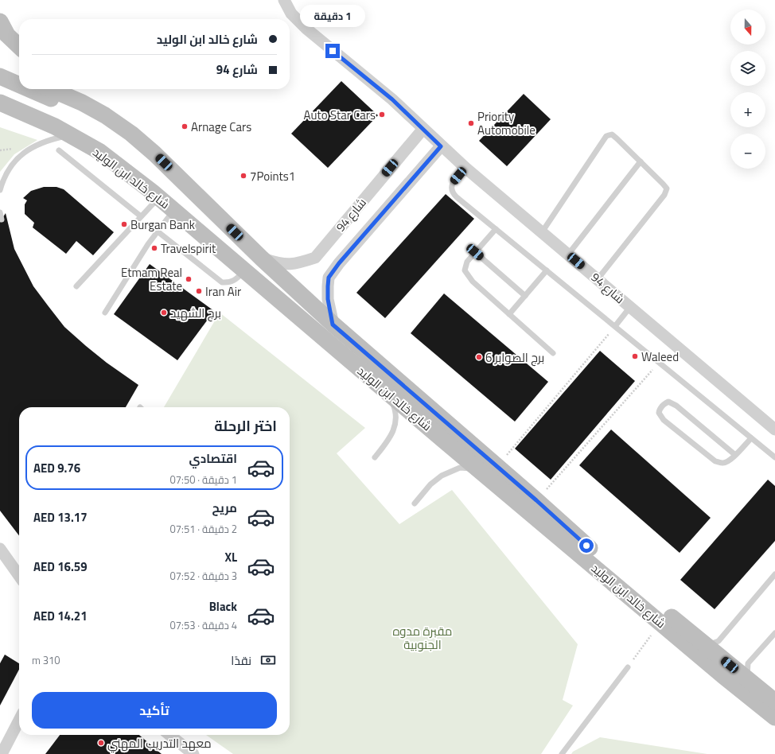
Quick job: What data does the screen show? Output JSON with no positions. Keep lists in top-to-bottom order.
{
  "streets": {
    "main road": ["شارع خالد ابن الوليد"],
    "street": ["شارع 94"]
  },
  "crossings": [
    ["شارع خالد ابن الوليد", "شارع 94"]
  ],
  "parks": ["مقبرة مدوه الجنوبية"],
  "places": [
    "Auto Star Cars",
    "Priority Automobile",
    "Arnage Cars",
    "7Points1",
    "Burgan Bank",
    "Travelspirit",
    "Etmam Real Estate",
    "Iran Air",
    "برج الشهيد",
    "Waleed",
    "برج الصوابر 6",
    "معهد التدريب المهني"
  ],
  "north": "bottom",
  "page": {
    "bubble": "1 دقيقة",
    "map_buttons": ["+", "−"],
    "banner": ["شارع خالد ابن الوليد", "شارع 94"],
    "heading": "اختر الرحلة",
    "list": [
      {
        "name": "اقتصادي",
        "note": "1 دقيقة · 07:50",
        "value": "AED 9.76"
      },
      {
        "name": "مريح",
        "note": "2 دقيقة · 07:51",
        "value": "AED 13.17"
      },
      {
        "name": "XL",
        "note": "3 دقيقة · 07:52",
        "value": "AED 16.59"
      },
      {
        "name": "Black",
        "note": "4 دقيقة · 07:53",
        "value": "AED 14.21"
      }
    ],
    "pay": ["نقدًا", "310 m"],
    "buttons": "تأكيد"
  }
}
